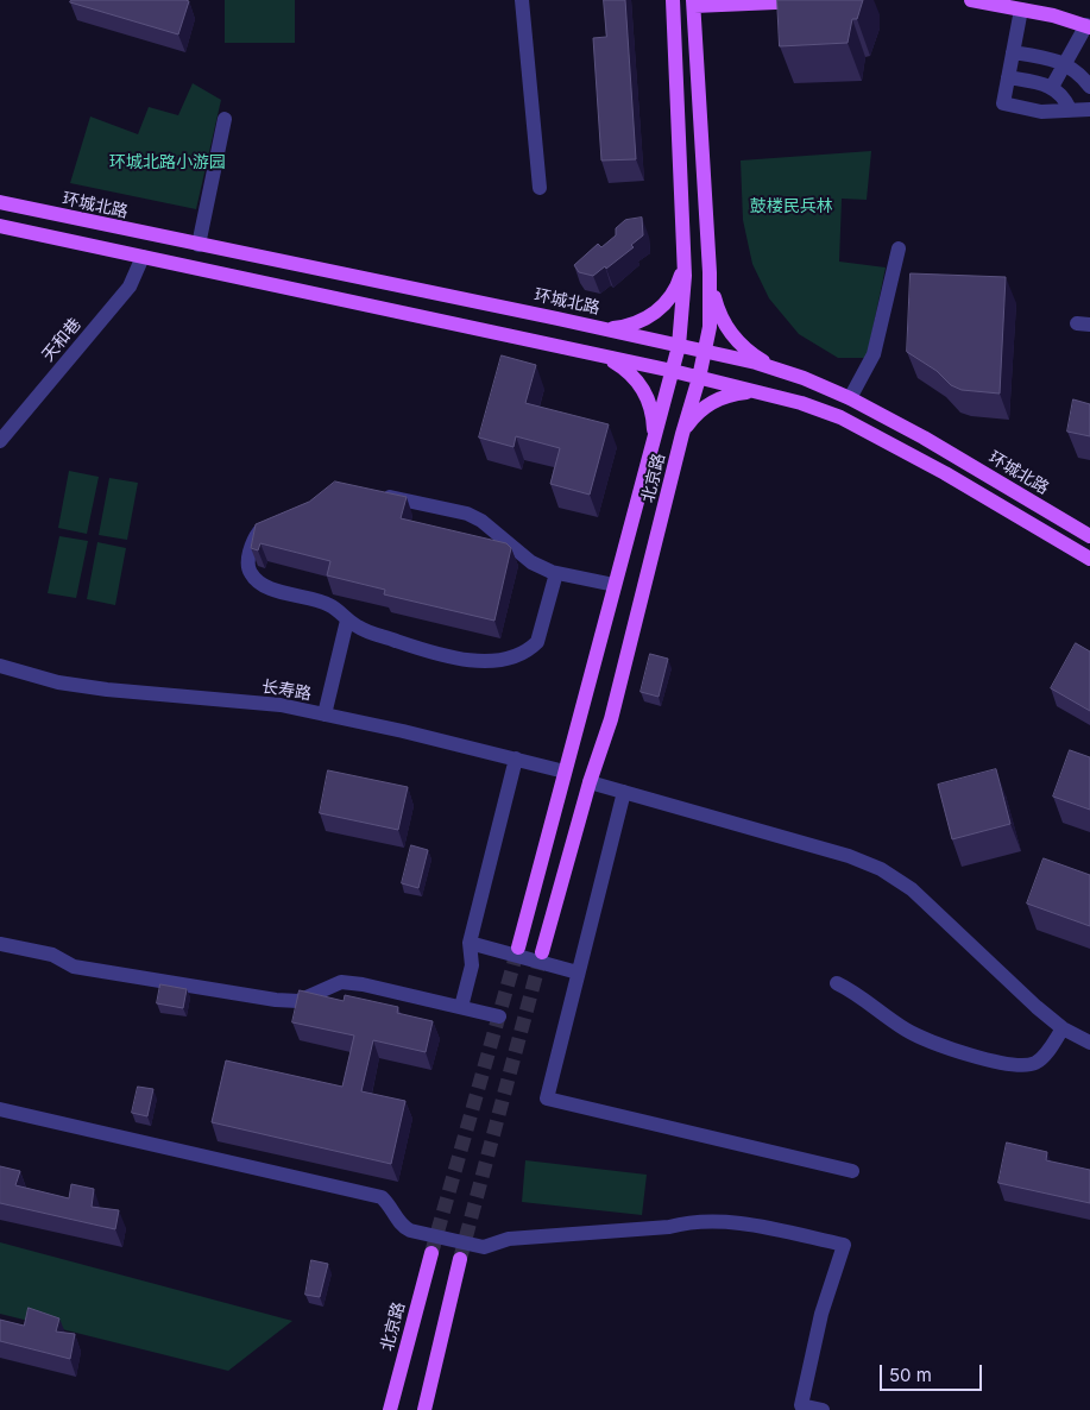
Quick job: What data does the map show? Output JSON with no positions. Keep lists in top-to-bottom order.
{
  "streets": {
    "main road": ["环城北路", "北京路"],
    "street": ["天和巷", "长寿路"]
  },
  "crossings": [
    ["环城北路", "北京路"],
    ["北京路", "长寿路"]
  ],
  "parks": ["环城北路小游园", "鼓楼民兵林"],
  "scale_bar": "50 m"
}
